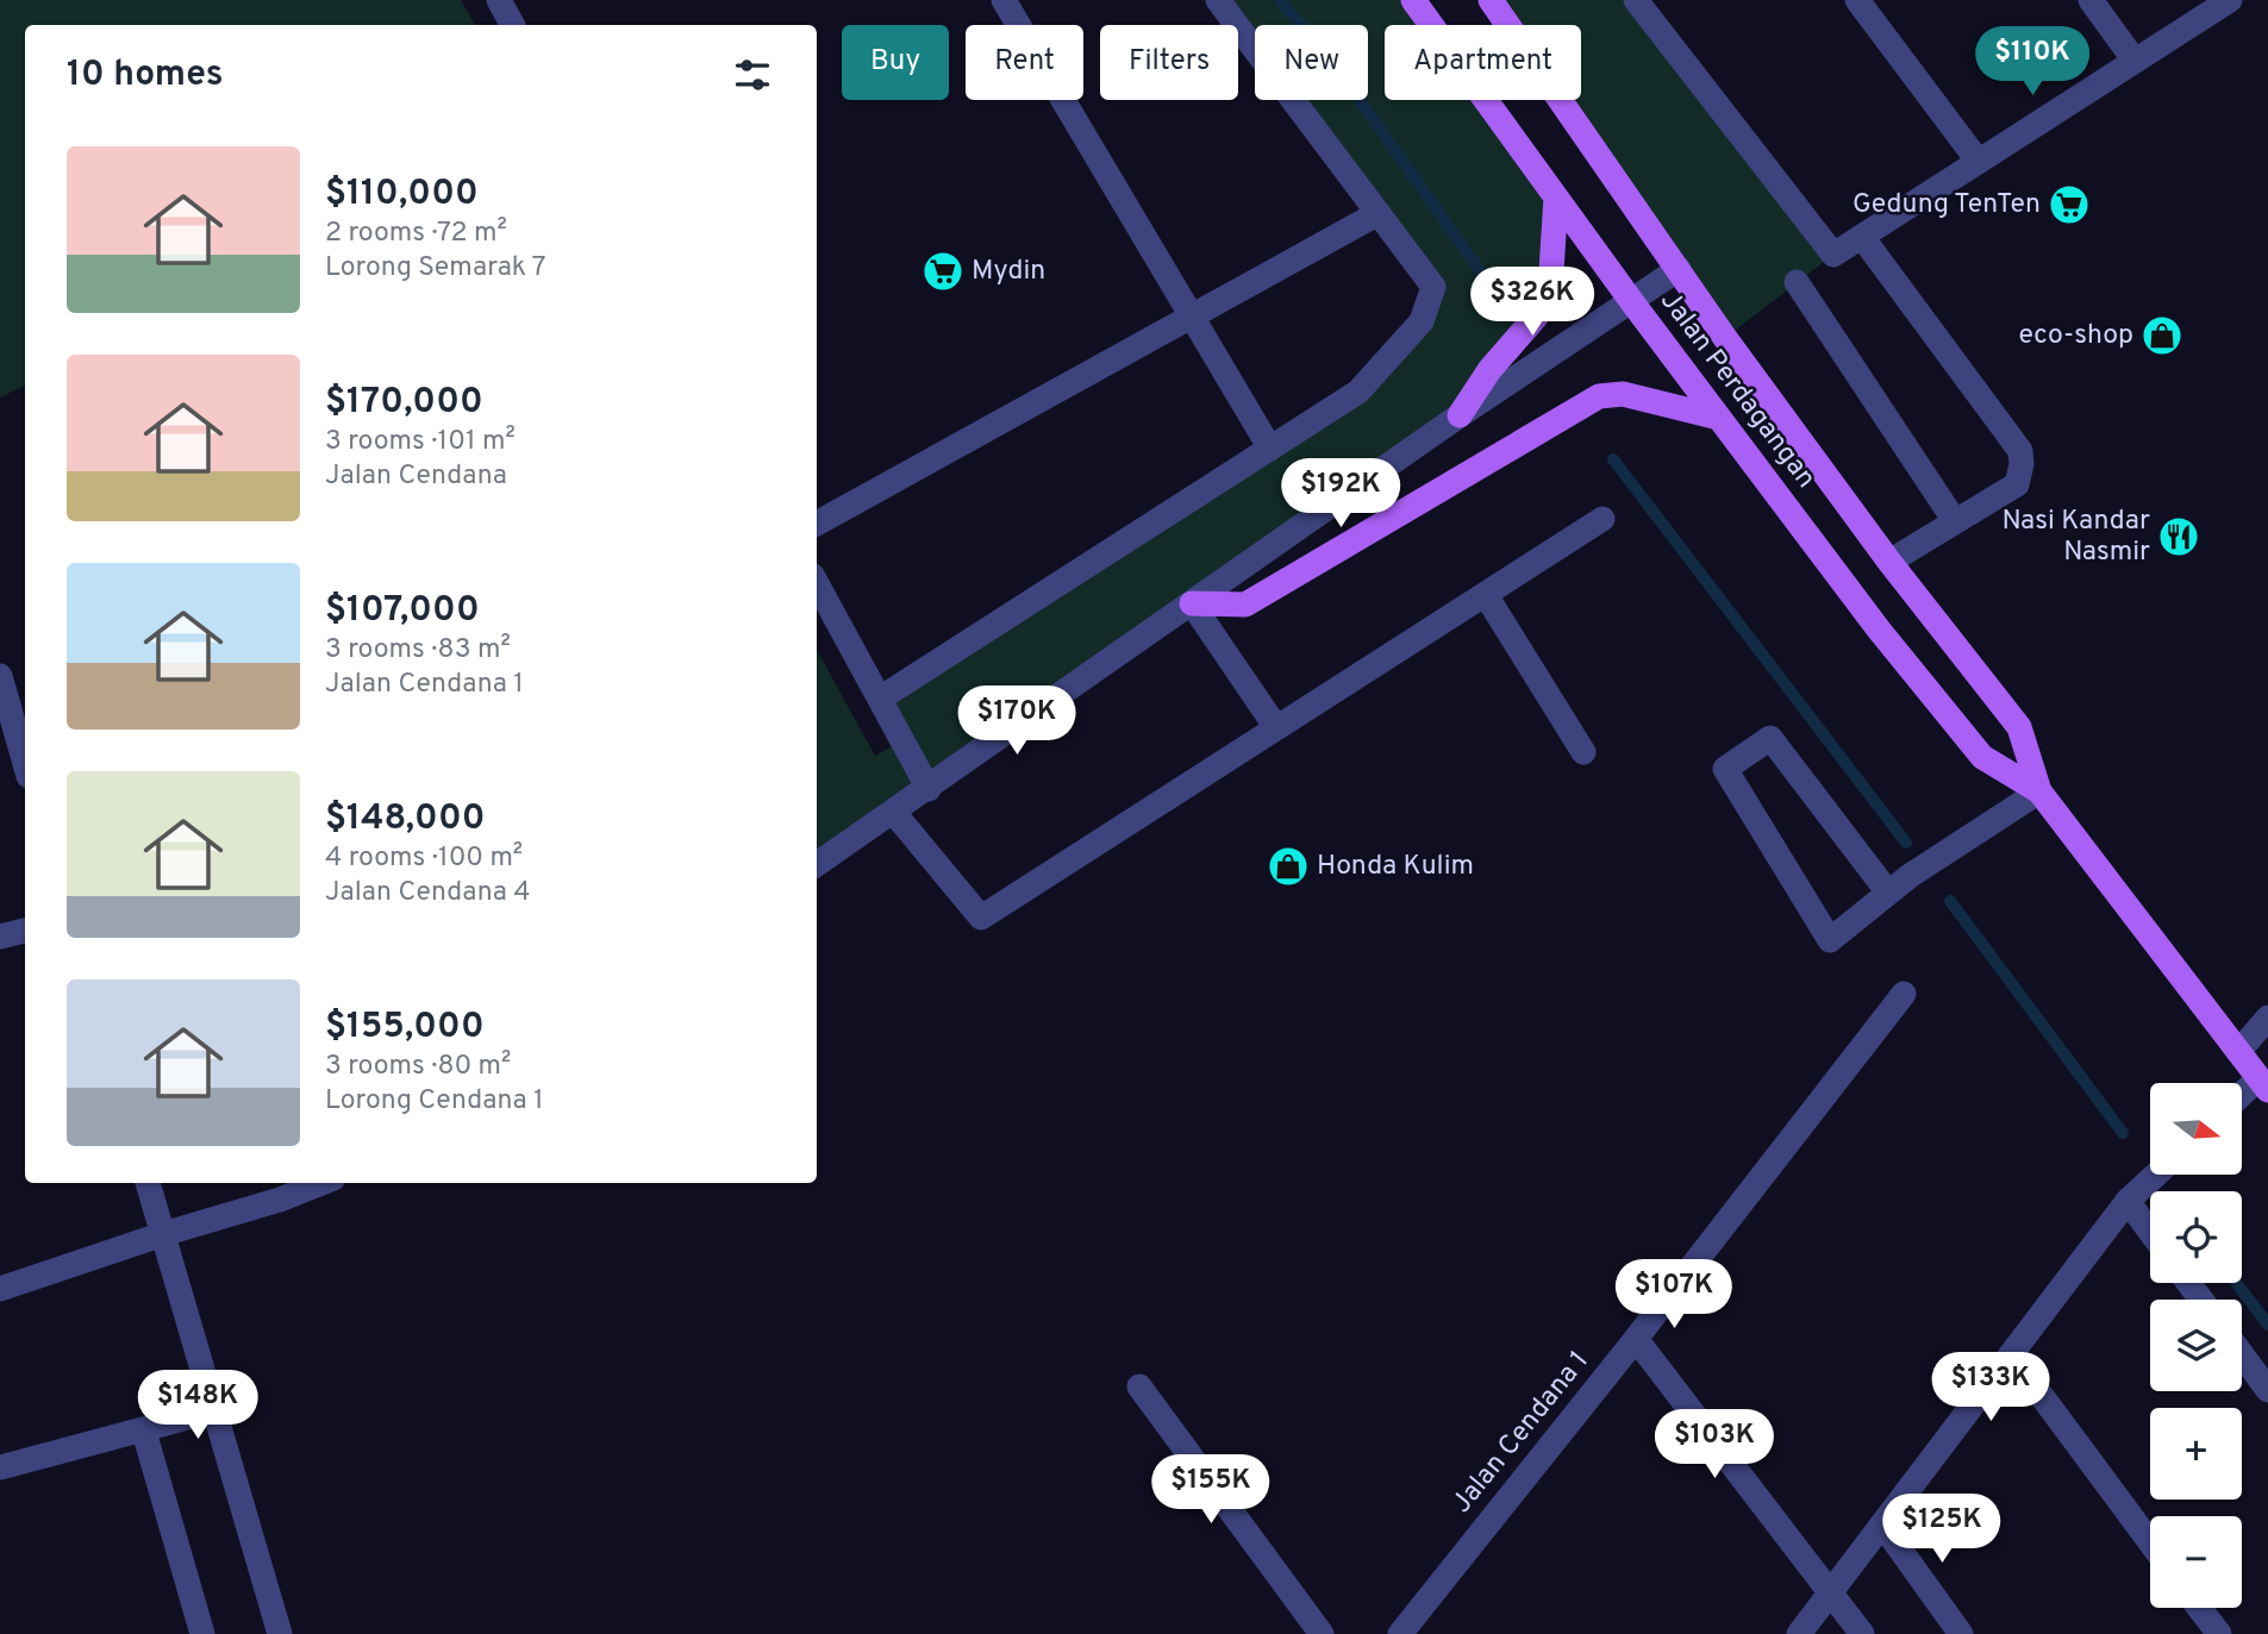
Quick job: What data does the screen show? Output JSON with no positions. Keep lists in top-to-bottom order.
{
  "streets": {
    "main road": ["Jalan Perdagangan"],
    "street": ["Jalan Cendana 1"]
  },
  "places": {
    "supermarket": ["Gedung TenTen", "Mydin"],
    "shop": ["eco-shop", "Honda Kulim"],
    "restaurant": ["Nasi Kandar Nasmir"]
  },
  "north": "right",
  "page": {
    "chip": [
      "Buy",
      "Rent",
      "Filters",
      "New",
      "Apartment"
    ],
    "heading": "10 homes",
    "price": [
      "$110K",
      "$326K",
      "$192K",
      "$170K",
      "$107K",
      "$133K",
      "$148K",
      "$103K",
      "$155K",
      "$125K"
    ],
    "list": [
      {
        "name": "$110,000",
        "note": "2 rooms · 72 m² · Lorong Semarak 7"
      },
      {
        "name": "$170,000",
        "note": "3 rooms · 101 m² · Jalan Cendana"
      },
      {
        "name": "$107,000",
        "note": "3 rooms · 83 m² · Jalan Cendana 1"
      },
      {
        "name": "$148,000",
        "note": "4 rooms · 100 m² · Jalan Cendana 4"
      },
      {
        "name": "$155,000",
        "note": "3 rooms · 80 m² · Lorong Cendana 1"
      }
    ],
    "map_buttons": ["+", "−"]
  }
}
